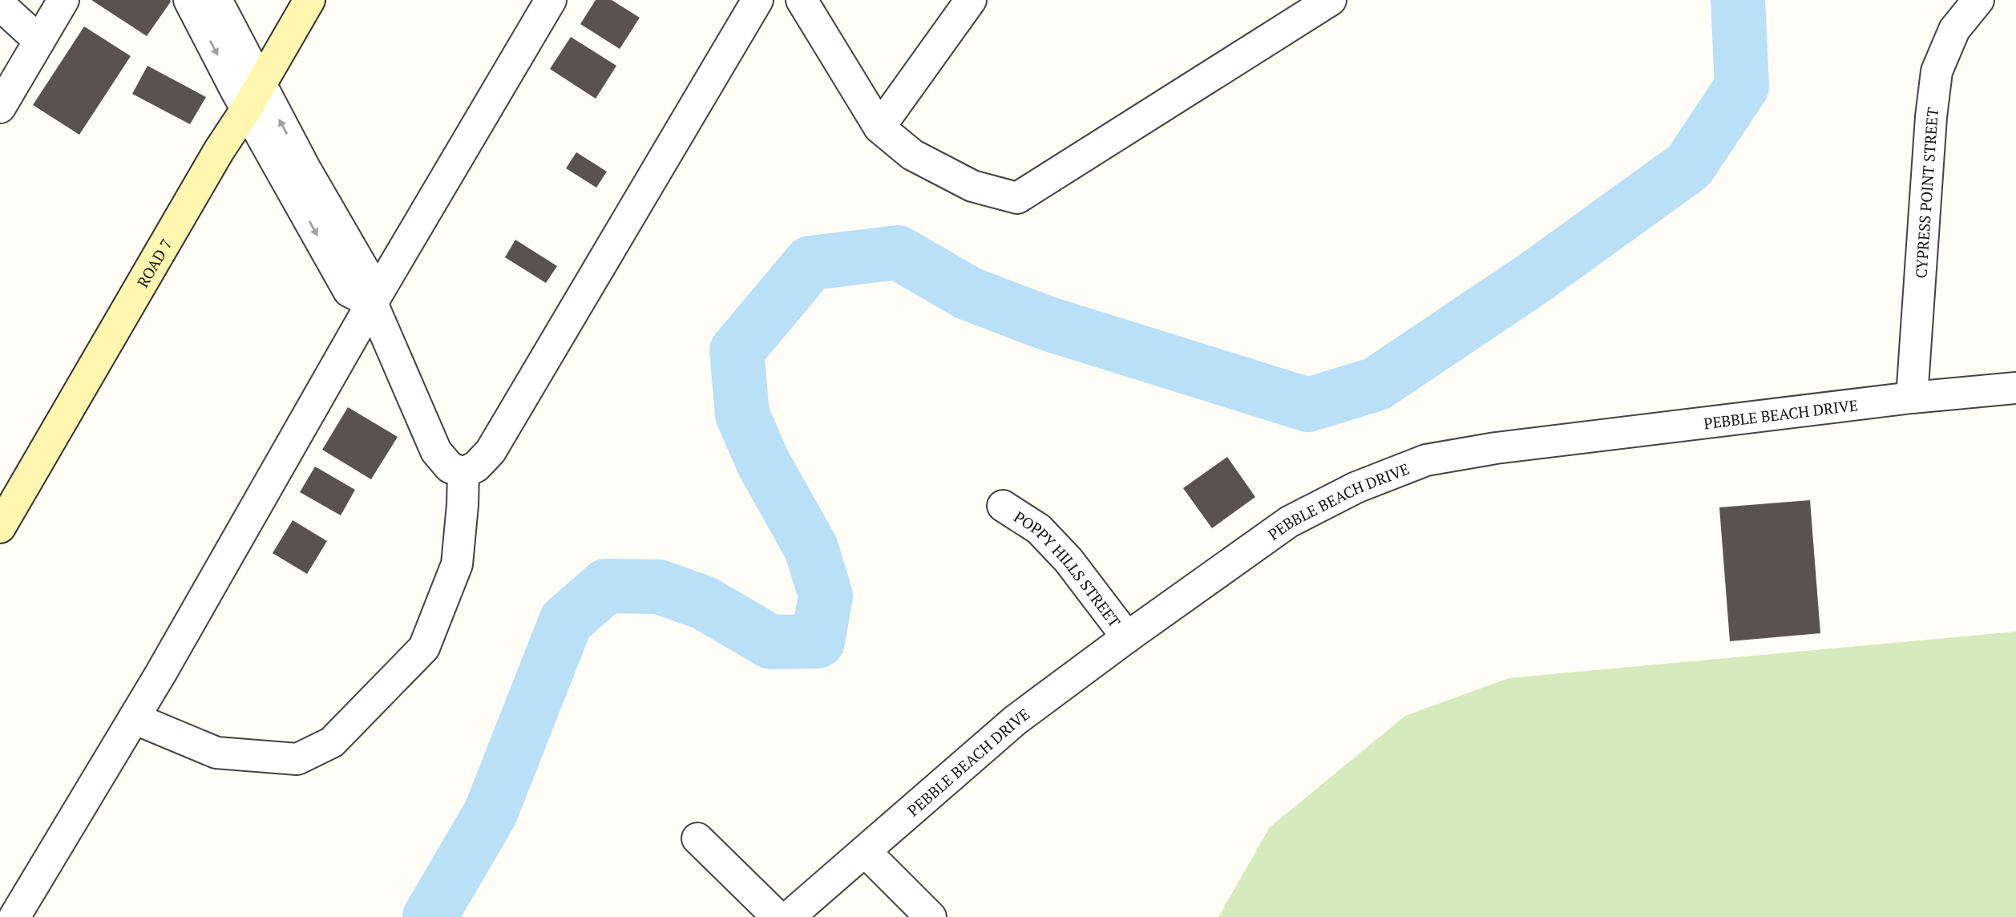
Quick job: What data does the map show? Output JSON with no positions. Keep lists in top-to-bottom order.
{
  "streets": {
    "street": [
      "CYPRESS POINT STREET",
      "ROAD 7",
      "PEBBLE BEACH DRIVE",
      "POPPY HILLS STREET"
    ]
  },
  "crossings": [
    ["CYPRESS POINT STREET", "PEBBLE BEACH DRIVE"],
    ["PEBBLE BEACH DRIVE", "POPPY HILLS STREET"]
  ]
}
